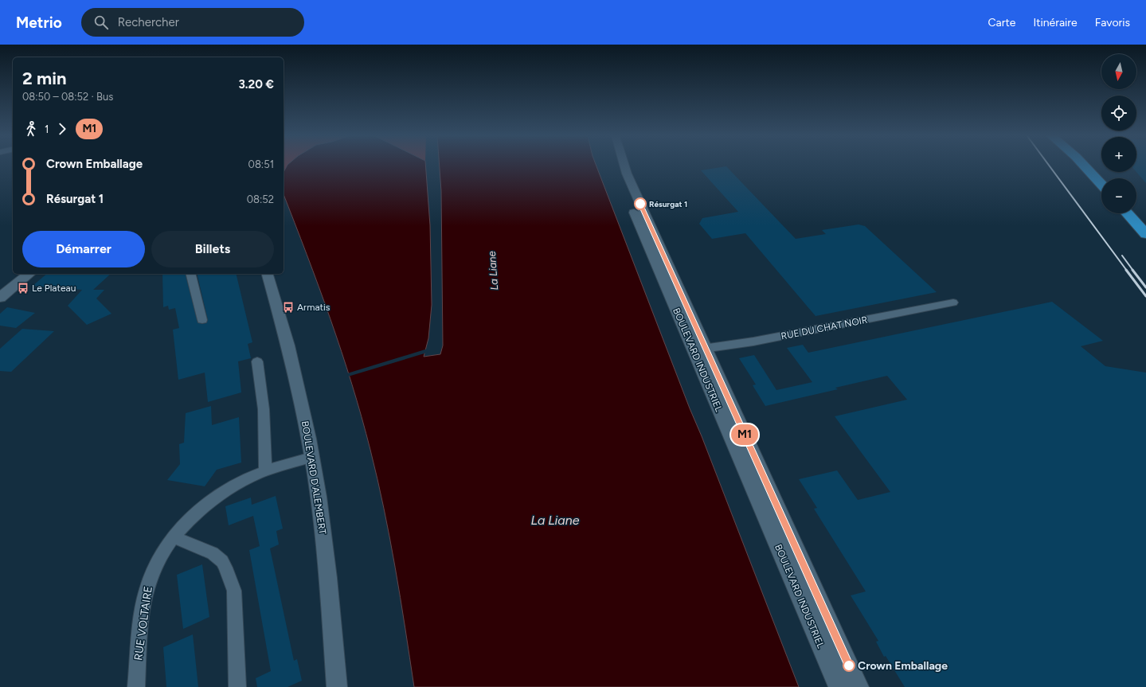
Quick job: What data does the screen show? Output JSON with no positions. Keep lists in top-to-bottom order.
{
  "streets": {
    "street": [
      "RUE DU CHAT NOIR",
      "BOULEVARD INDUSTRIEL",
      "BOULEVARD D'ALEMBERT",
      "RUE VOLTAIRE"
    ]
  },
  "crossings": [
    ["RUE DU CHAT NOIR", "BOULEVARD INDUSTRIEL"],
    ["BOULEVARD D'ALEMBERT", "RUE VOLTAIRE"]
  ],
  "water": ["La Liane"],
  "places": {
    "other": ["Résurgat 1", "Crown Emballage"],
    "bus stop": ["Le Plateau", "Armatis"]
  },
  "lines": ["bus line M1"],
  "north": "bottom",
  "page": {
    "header": "Metrio",
    "search": "Rechercher",
    "nav": ["Carte", "Itinéraire", "Favoris"],
    "on_map": "M1",
    "map_buttons": ["+", "−"],
    "heading": ["2 min", "08:50 – 08:52 · Bus", "3.20 €"],
    "legs": ["1", "M1"],
    "list": [
      {
        "name": "Crown Emballage",
        "value": "08:51"
      },
      {
        "name": "Résurgat 1",
        "value": "08:52"
      }
    ],
    "buttons": ["Démarrer", "Billets"]
  }
}
